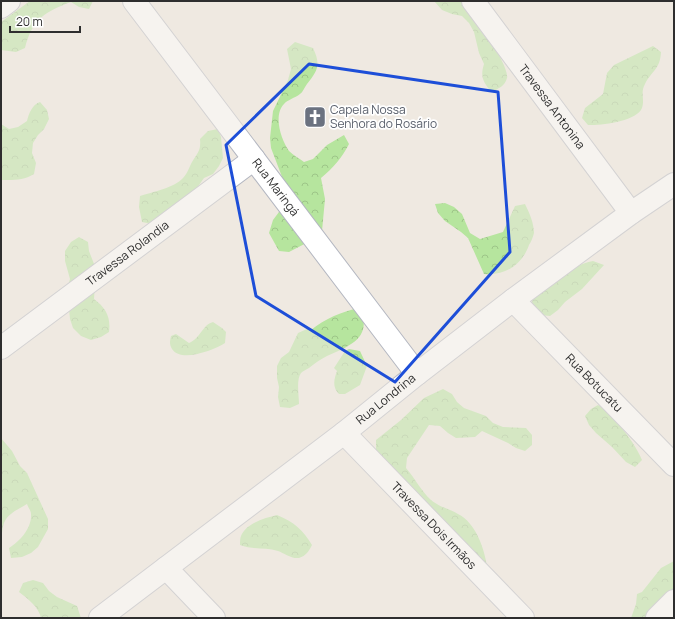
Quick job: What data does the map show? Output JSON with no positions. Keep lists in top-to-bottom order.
{
  "streets": {
    "street": [
      "Travessa Antonina",
      "Rua Maringá",
      "Travessa Rolandia",
      "Rua Botucatu",
      "Rua Londrina",
      "Travessa Dois Irmãos"
    ]
  },
  "crossings": [
    ["Travessa Antonina", "Rua Londrina"],
    ["Rua Maringá", "Travessa Rolandia"],
    ["Rua Maringá", "Rua Londrina"],
    ["Rua Botucatu", "Rua Londrina"],
    ["Rua Londrina", "Travessa Dois Irmãos"]
  ],
  "places": {
    "church": ["Capela Nossa Senhora do Rosário"]
  },
  "scale_bar": "20 m"
}
